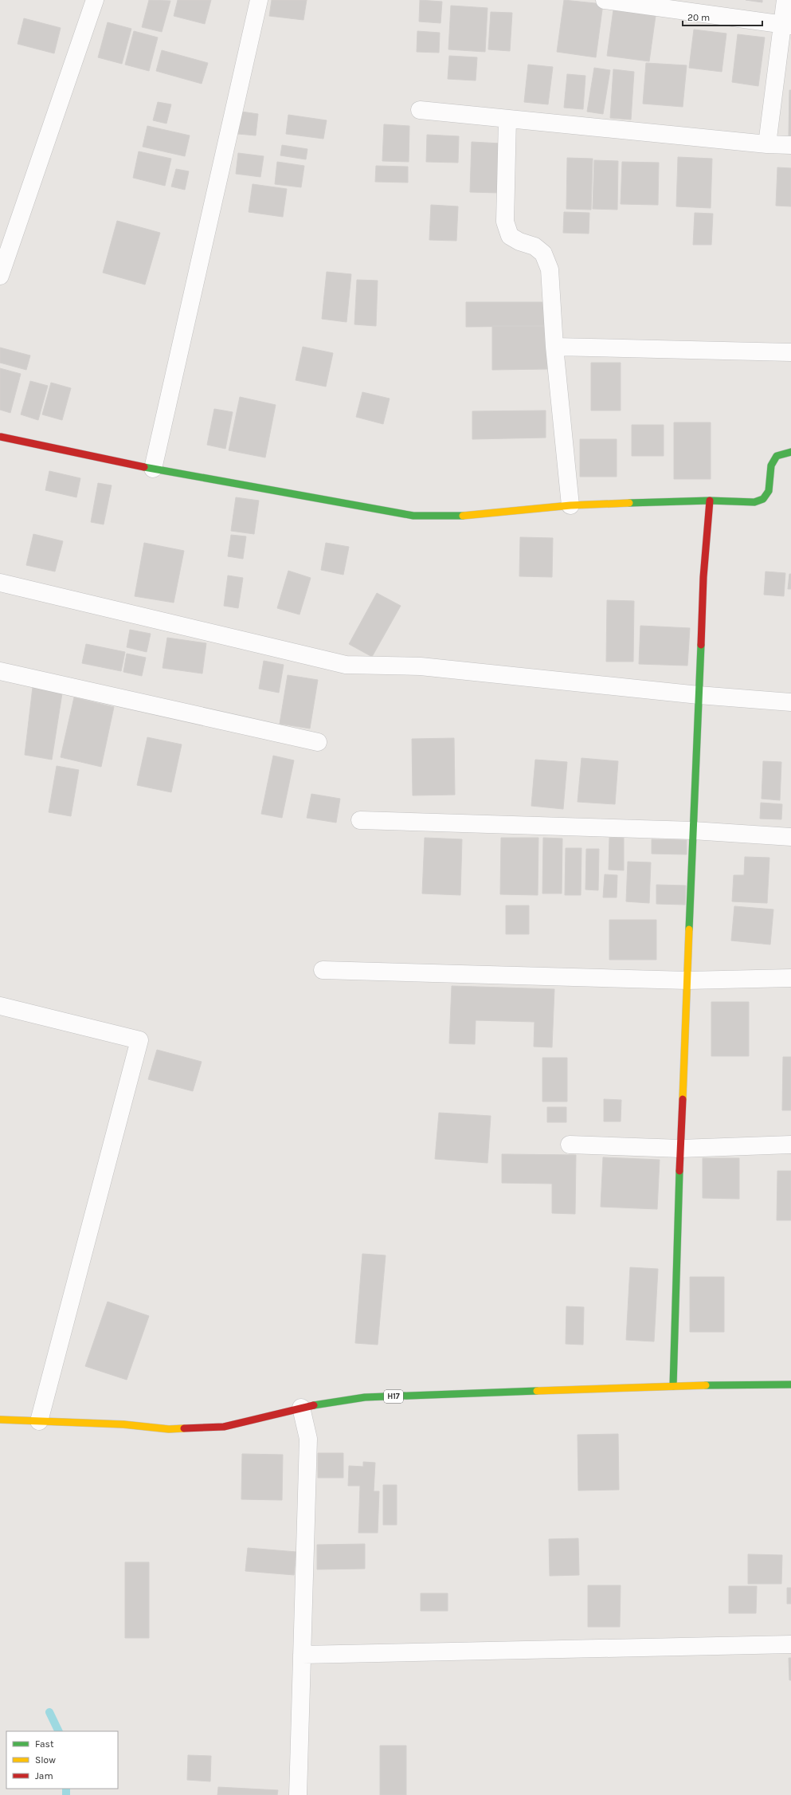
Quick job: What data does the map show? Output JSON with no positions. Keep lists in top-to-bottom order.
{
  "streets": {
    "street": ["H17"]
  },
  "legend": ["Fast", "Slow", "Jam"],
  "scale_bar": "20 m"
}
